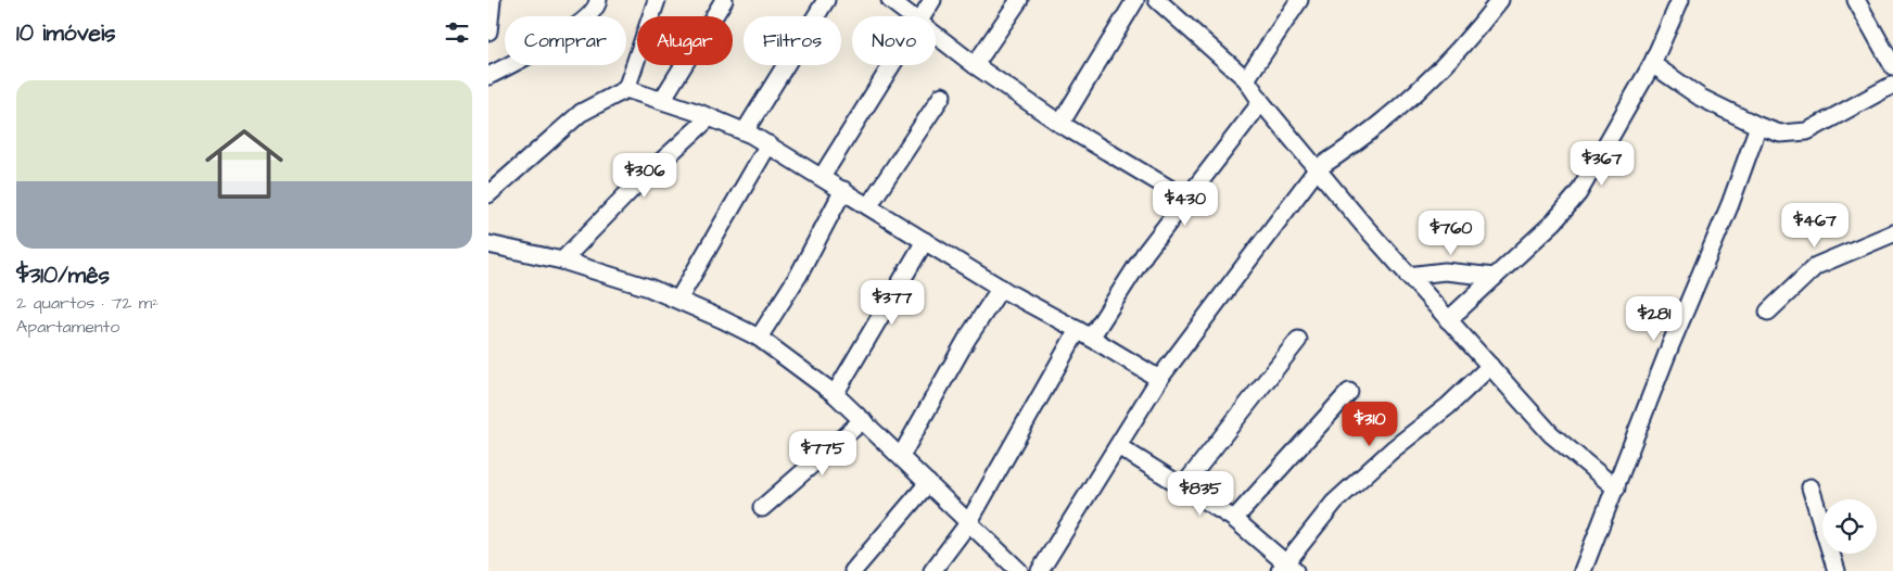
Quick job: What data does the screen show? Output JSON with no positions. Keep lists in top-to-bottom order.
{
  "page": {
    "heading": "10 imóveis",
    "chip": [
      "Comprar",
      "Alugar",
      "Filtros",
      "Novo"
    ],
    "list": [
      {
        "name": "$310/mês",
        "note": "2 quartos · 72 m² · Apartamento"
      }
    ],
    "price": [
      "$367",
      "$306",
      "$430",
      "$467",
      "$760",
      "$377",
      "$281",
      "$310",
      "$775",
      "$835"
    ]
  }
}
